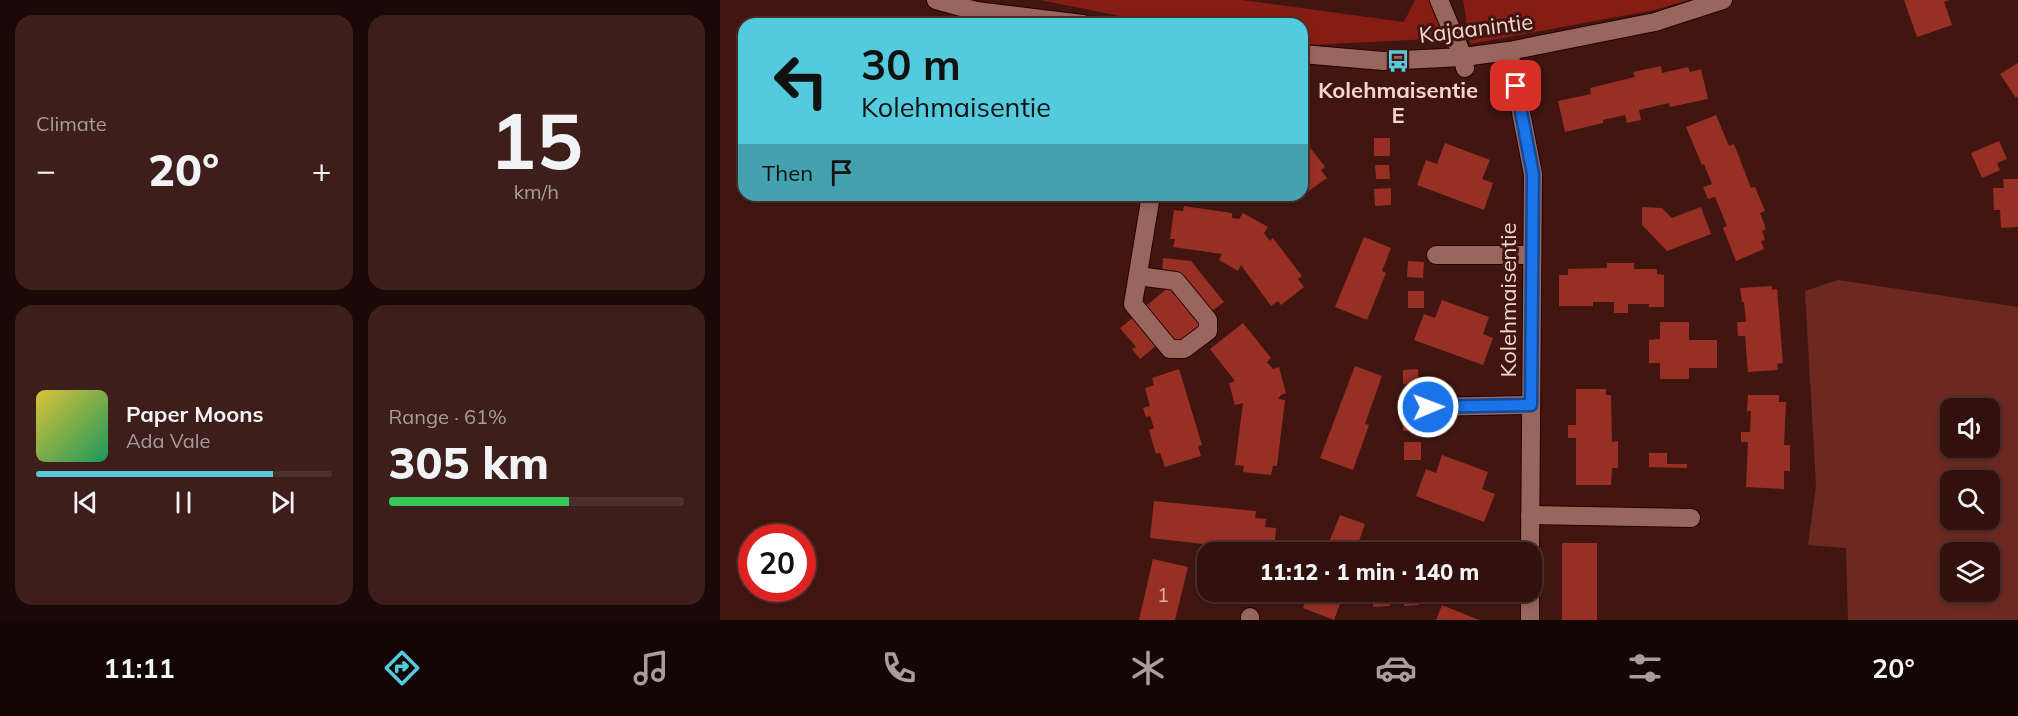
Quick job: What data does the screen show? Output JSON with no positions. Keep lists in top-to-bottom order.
{
  "streets": {
    "street": ["Kajaanintie", "Kolehmaisentie"]
  },
  "crossings": [
    ["Kajaanintie", "Kolehmaisentie"]
  ],
  "places": {
    "bus stop": ["Kolehmaisentie E"]
  },
  "house_numbers": ["1"],
  "page": {
    "tile": [
      "Climate",
      ["15", "km/h"],
      ["Range · 61%", "305 km"]
    ],
    "turn": ["30 m", "Kolehmaisentie"],
    "then": "Then",
    "heat": ["−", "20°", "+"],
    "song": ["Paper Moons", "Ada Vale"],
    "limit": "20",
    "trip": "11:12 · 1 min · 140 m",
    "tabs": ["11:11", "20°"]
  }
}
